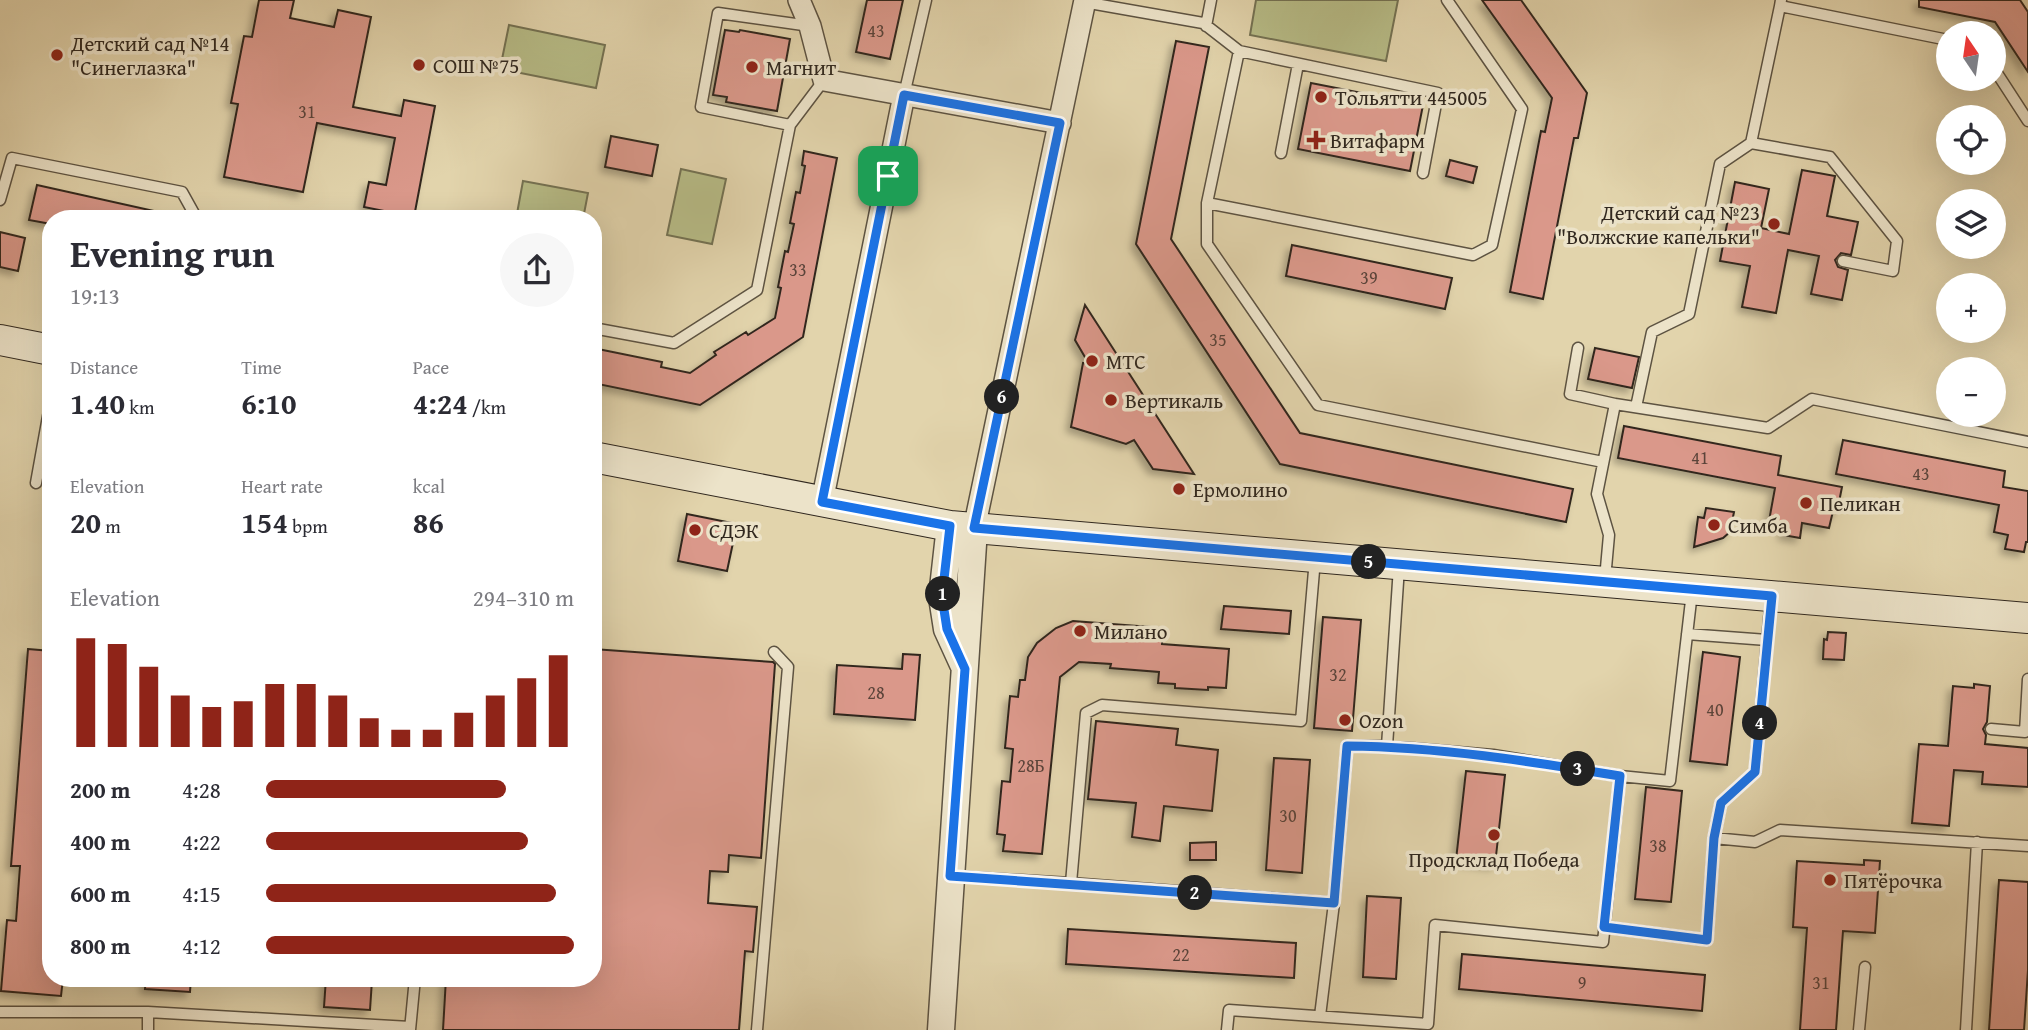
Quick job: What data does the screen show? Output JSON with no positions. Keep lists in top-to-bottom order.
{
  "places": {
    "other": [
      "Детский сад №14 \"Синеглазка\"",
      "СОШ №75",
      "Магнит",
      "Тольятти 445005",
      "Детский сад №23 \"Волжские капельки\"",
      "МТС",
      "Вертикаль",
      "Ермолино",
      "Пеликан",
      "Симба",
      "СДЭК",
      "Милано",
      "Ozon",
      "Продсклад Победа",
      "Пятёрочка"
    ],
    "health": ["Витафарм"]
  },
  "house_numbers": [
    "43",
    "31",
    "33",
    "39",
    "35",
    "41",
    "43",
    "32",
    "28",
    "40",
    "28Б",
    "30",
    "38",
    "22",
    "9",
    "31"
  ],
  "north": "top",
  "page": {
    "map_buttons": ["+", "−"],
    "heading": ["Evening run", "19:13"],
    "stats": [
      ["Distance", "1.40 km"],
      ["Time", "6:10"],
      ["Pace", "4:24 /km"],
      ["Elevation", "20 m"],
      ["Heart rate", "154 bpm"],
      ["kcal", "86"]
    ],
    "pins": [
      "6",
      "5",
      "1",
      "4",
      "3",
      "2"
    ],
    "chart": ["Elevation", "294–310 m"],
    "list": [
      {
        "name": "200 m",
        "note": "4:28"
      },
      {
        "name": "400 m",
        "note": "4:22"
      },
      {
        "name": "600 m",
        "note": "4:15"
      },
      {
        "name": "800 m",
        "note": "4:12"
      }
    ]
  }
}
